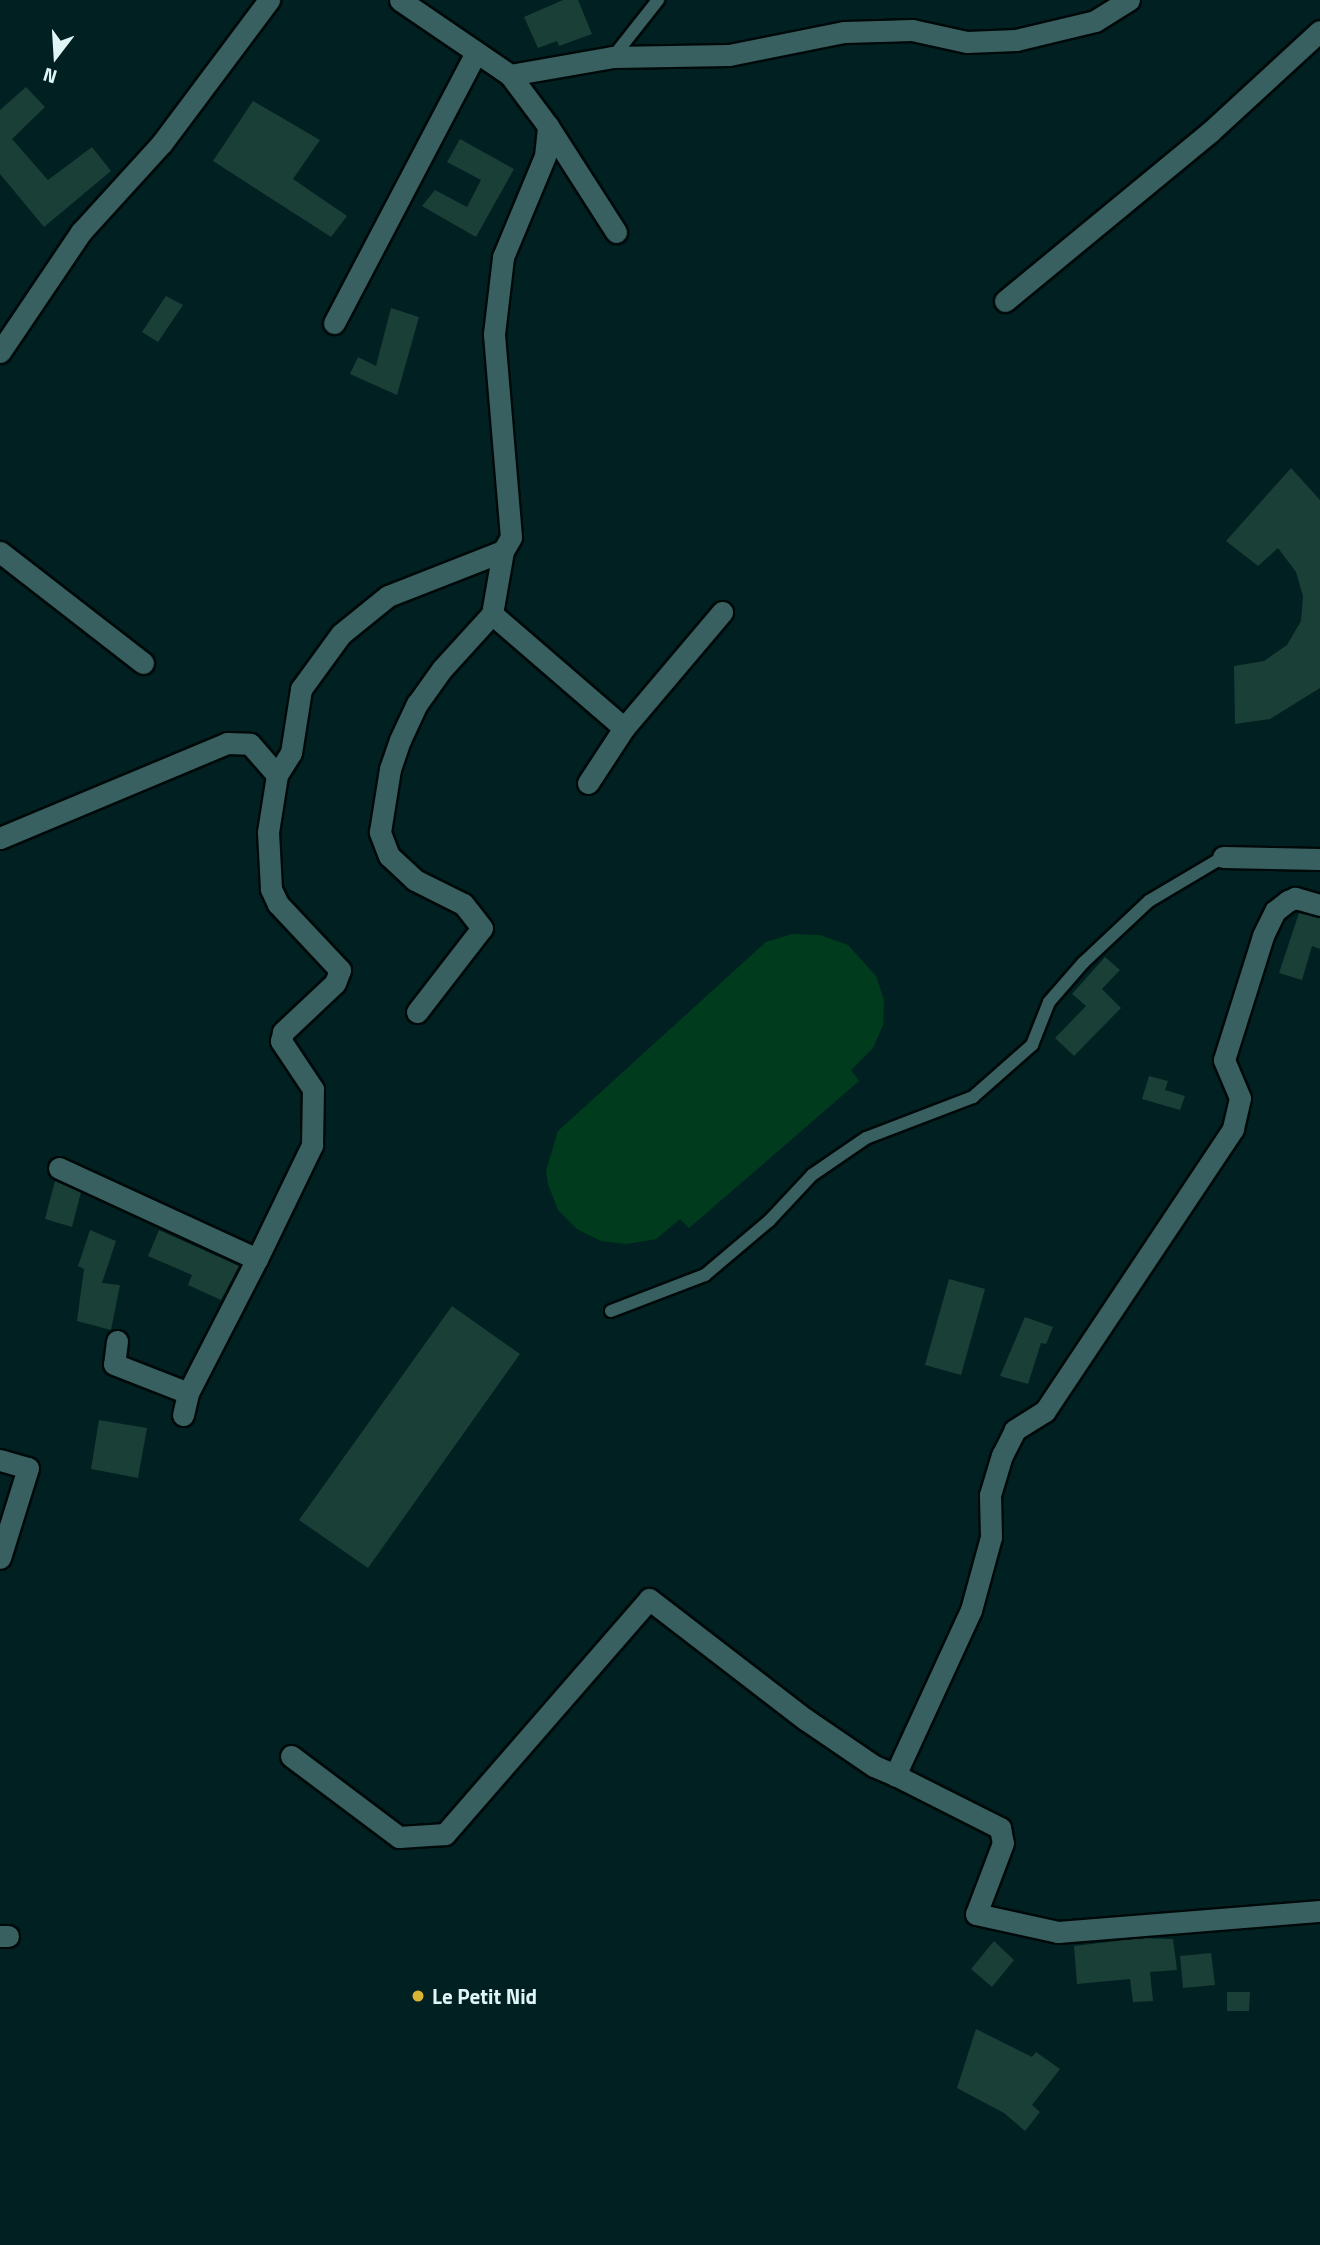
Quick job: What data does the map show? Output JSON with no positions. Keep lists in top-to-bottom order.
{
  "places": ["Le Petit Nid"],
  "north": "bottom"
}
